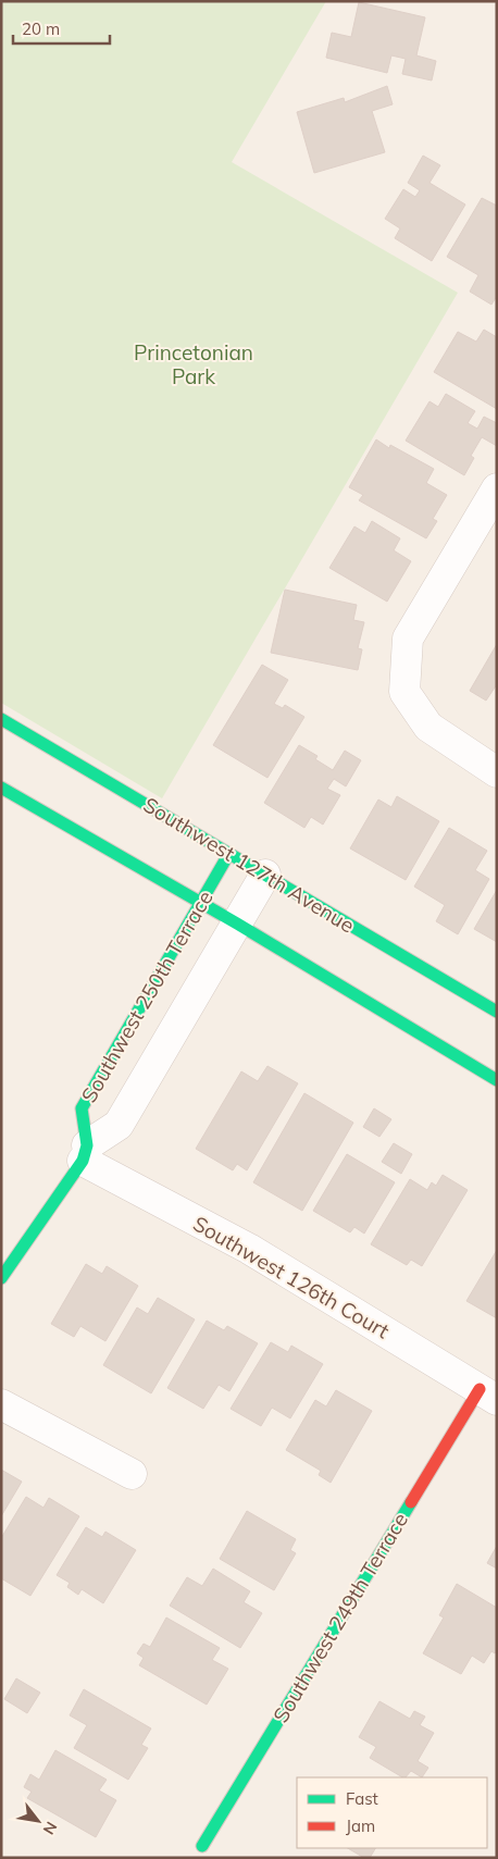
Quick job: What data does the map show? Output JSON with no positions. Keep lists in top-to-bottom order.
{
  "streets": {
    "street": [
      "Southwest 127th Avenue",
      "Southwest 250th Terrace",
      "Southwest 126th Court",
      "Southwest 249th Terrace"
    ]
  },
  "crossings": [
    ["Southwest 127th Avenue", "Southwest 250th Terrace"],
    ["Southwest 250th Terrace", "Southwest 126th Court"],
    ["Southwest 126th Court", "Southwest 249th Terrace"]
  ],
  "parks": ["Princetonian Park"],
  "legend": ["Fast", "Jam"],
  "scale_bar": "20 m",
  "north": "bottom right"
}
